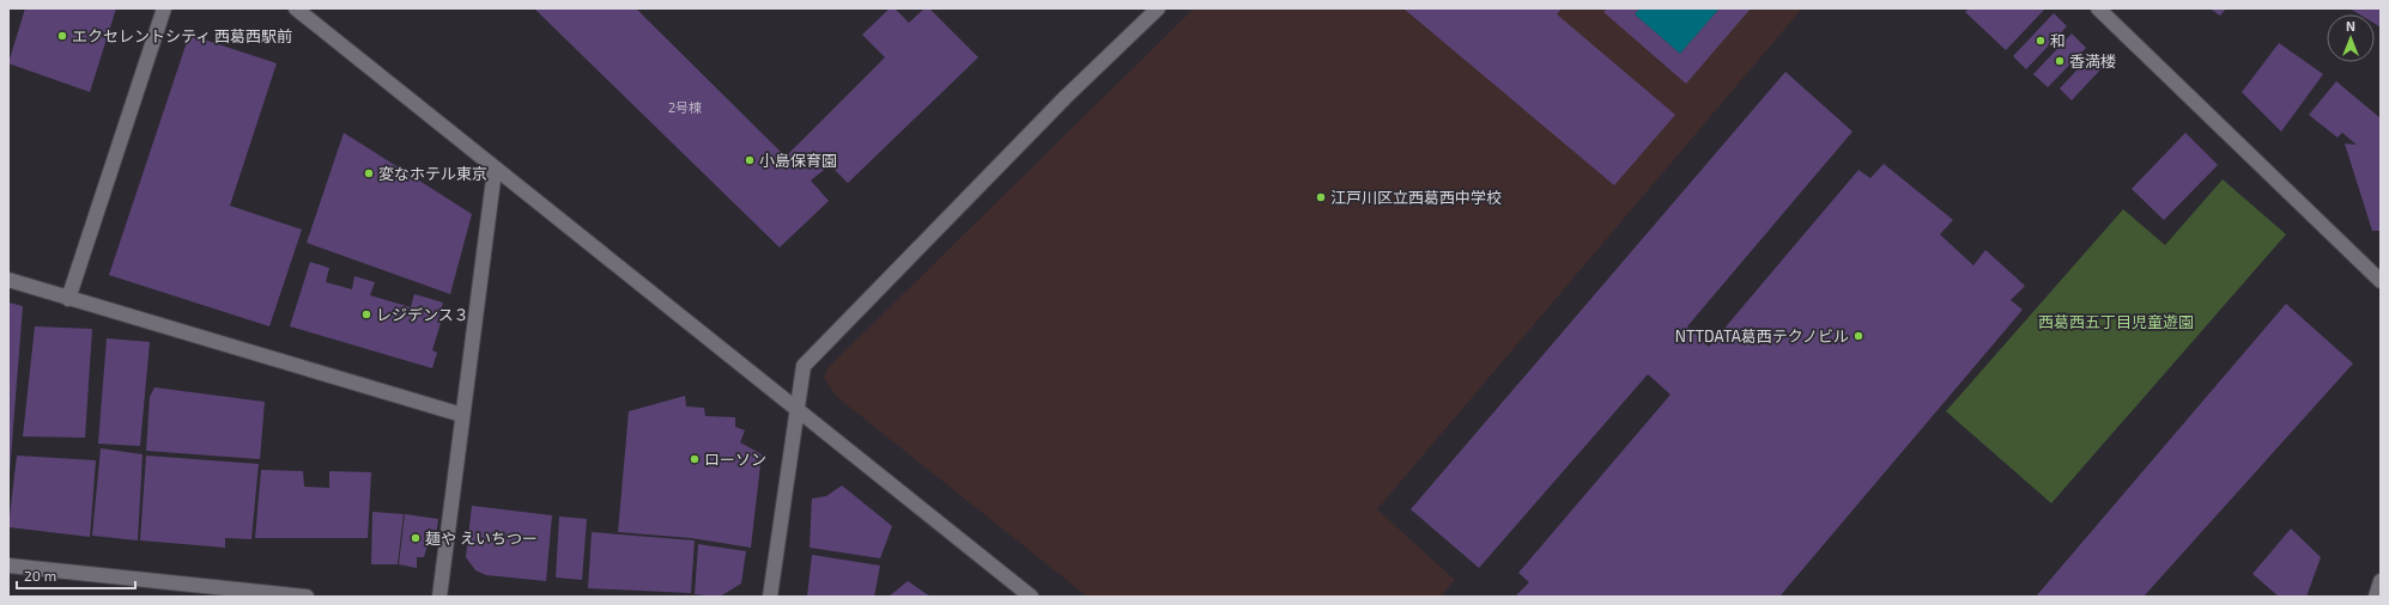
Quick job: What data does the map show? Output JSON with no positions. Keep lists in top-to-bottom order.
{
  "parks": ["西葛西五丁目児童遊園"],
  "places": [
    "エクセレントシティ 西葛西駅前",
    "和",
    "香満楼",
    "小島保育園",
    "変なホテル東京",
    "江戸川区立西葛西中学校",
    "レジデンス３",
    "NTTDATA葛西テクノビル",
    "ローソン",
    "麺や えいちつー"
  ],
  "house_numbers": ["2号棟"],
  "scale_bar": "20 m",
  "north": "top"
}
